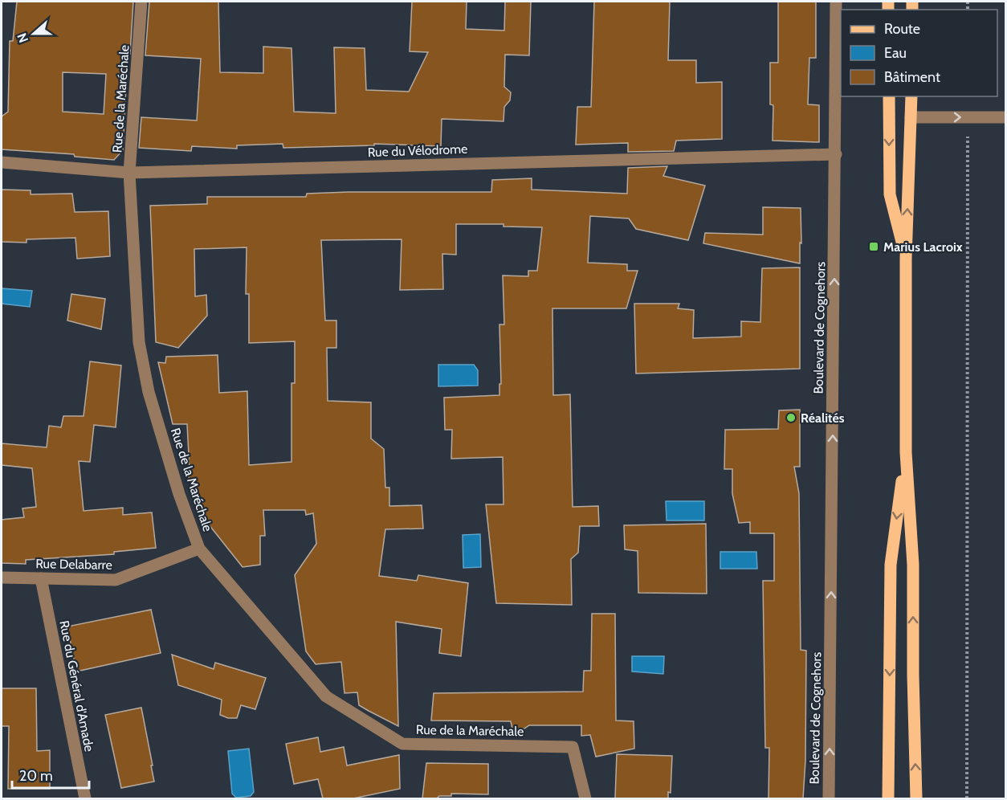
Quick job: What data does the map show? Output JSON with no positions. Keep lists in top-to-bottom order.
{
  "streets": {
    "street": [
      "Rue de la Maréchale",
      "Rue du Vélodrome",
      "Boulevard de Cognehors",
      "Rue Delabarre",
      "Rue du Général d'Amade"
    ]
  },
  "crossings": [
    ["Rue de la Maréchale", "Rue du Vélodrome"],
    ["Rue de la Maréchale", "Rue Delabarre"],
    ["Rue du Vélodrome", "Boulevard de Cognehors"],
    ["Rue Delabarre", "Rue du Général d'Amade"]
  ],
  "one_way": ["Boulevard de Cognehors"],
  "places": {
    "transit": ["Marius Lacroix"],
    "other": ["Réalités"]
  },
  "legend": ["Route", "Eau", "Bâtiment"],
  "scale_bar": "20 m",
  "north": "left"
}
